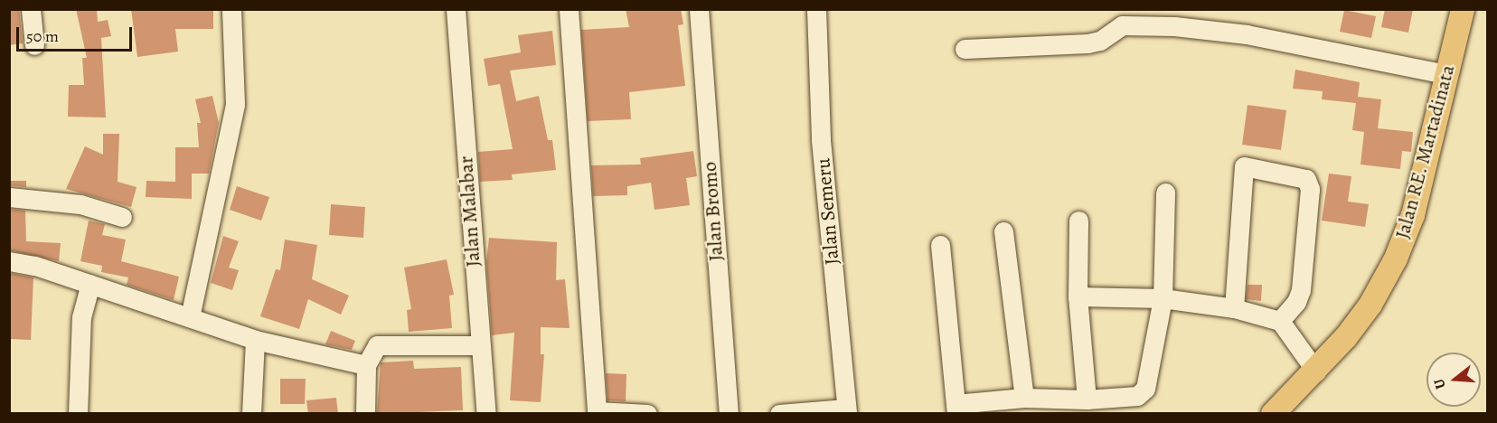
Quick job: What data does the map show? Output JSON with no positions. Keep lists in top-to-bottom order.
{
  "streets": {
    "main road": ["Jalan RE. Martadinata"],
    "street": ["Jalan Malabar", "Jalan Bromo", "Jalan Semeru"]
  },
  "scale_bar": "50 m",
  "north": "left"
}
